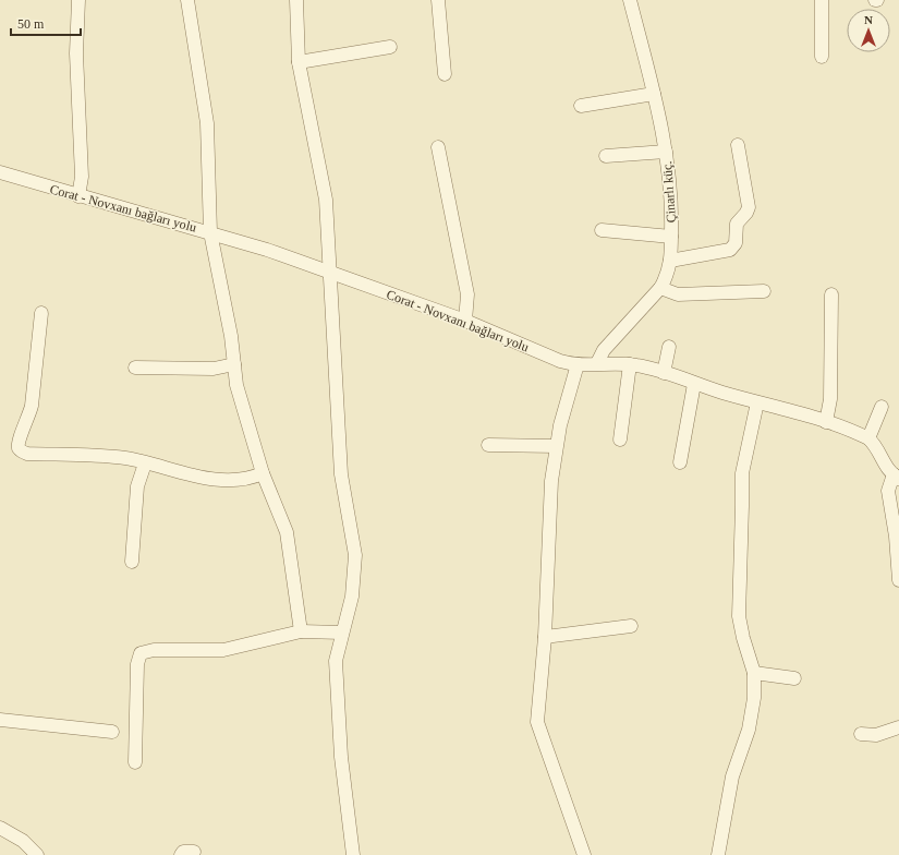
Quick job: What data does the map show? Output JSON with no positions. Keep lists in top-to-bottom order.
{
  "streets": {
    "street": ["Çinarlı küç.", "Corat - Novxanı bağları yolu"]
  },
  "crossings": [
    ["Çinarlı küç.", "Corat - Novxanı bağları yolu"]
  ],
  "scale_bar": "50 m",
  "north": "top"
}
